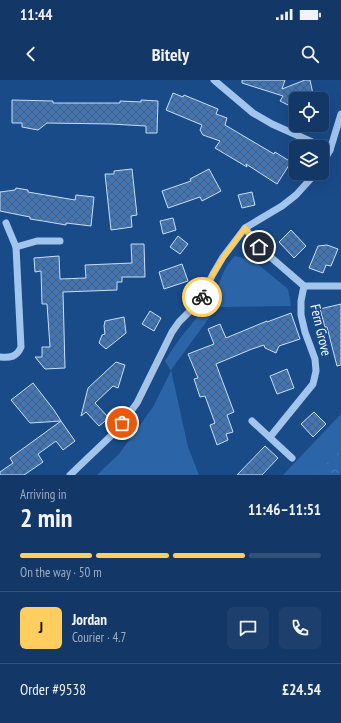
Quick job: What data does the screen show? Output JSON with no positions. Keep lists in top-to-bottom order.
{
  "streets": {
    "street": ["Fern Grove"]
  },
  "page": {
    "status": "11:44",
    "header": "Bitely",
    "heading": ["2 min", "Arriving in", "11:46–11:51"],
    "panel": [
      "Jordan",
      "Courier · 4.7",
      "Order #9538",
      "£24.54"
    ],
    "bar": "On the way · 50 m",
    "round": "J"
  }
}
